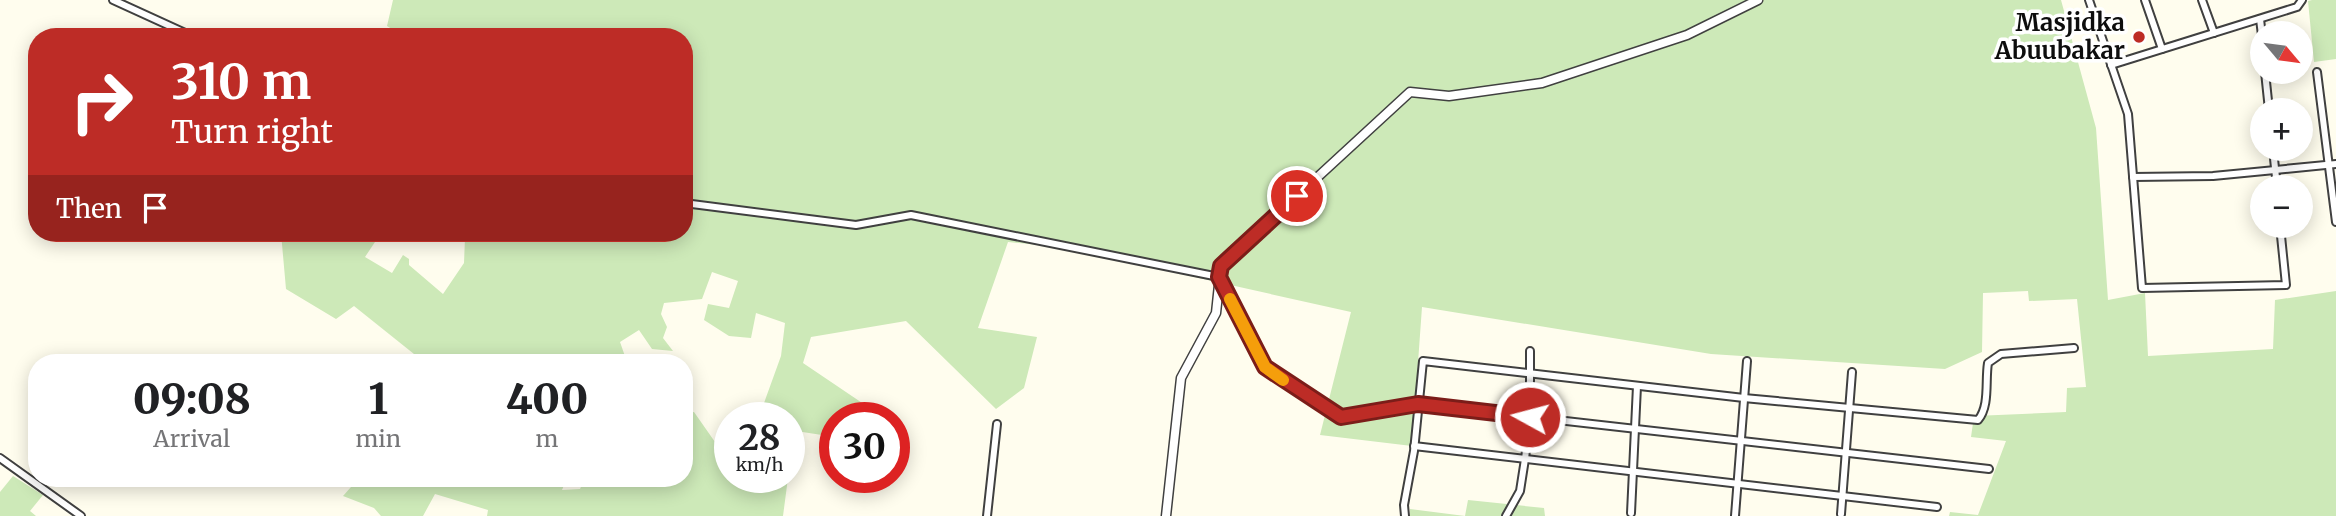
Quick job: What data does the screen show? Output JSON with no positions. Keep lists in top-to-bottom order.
{
  "places": ["Masjidka Abuubakar"],
  "north": "bottom right",
  "page": {
    "map_buttons": ["+", "−"],
    "turn": ["310 m", "Turn right"],
    "then": "Then",
    "eta": [
      "09:08",
      "Arrival",
      "1",
      "min",
      "400",
      "m"
    ],
    "speed": "28 km/h",
    "limit": "30"
  }
}
